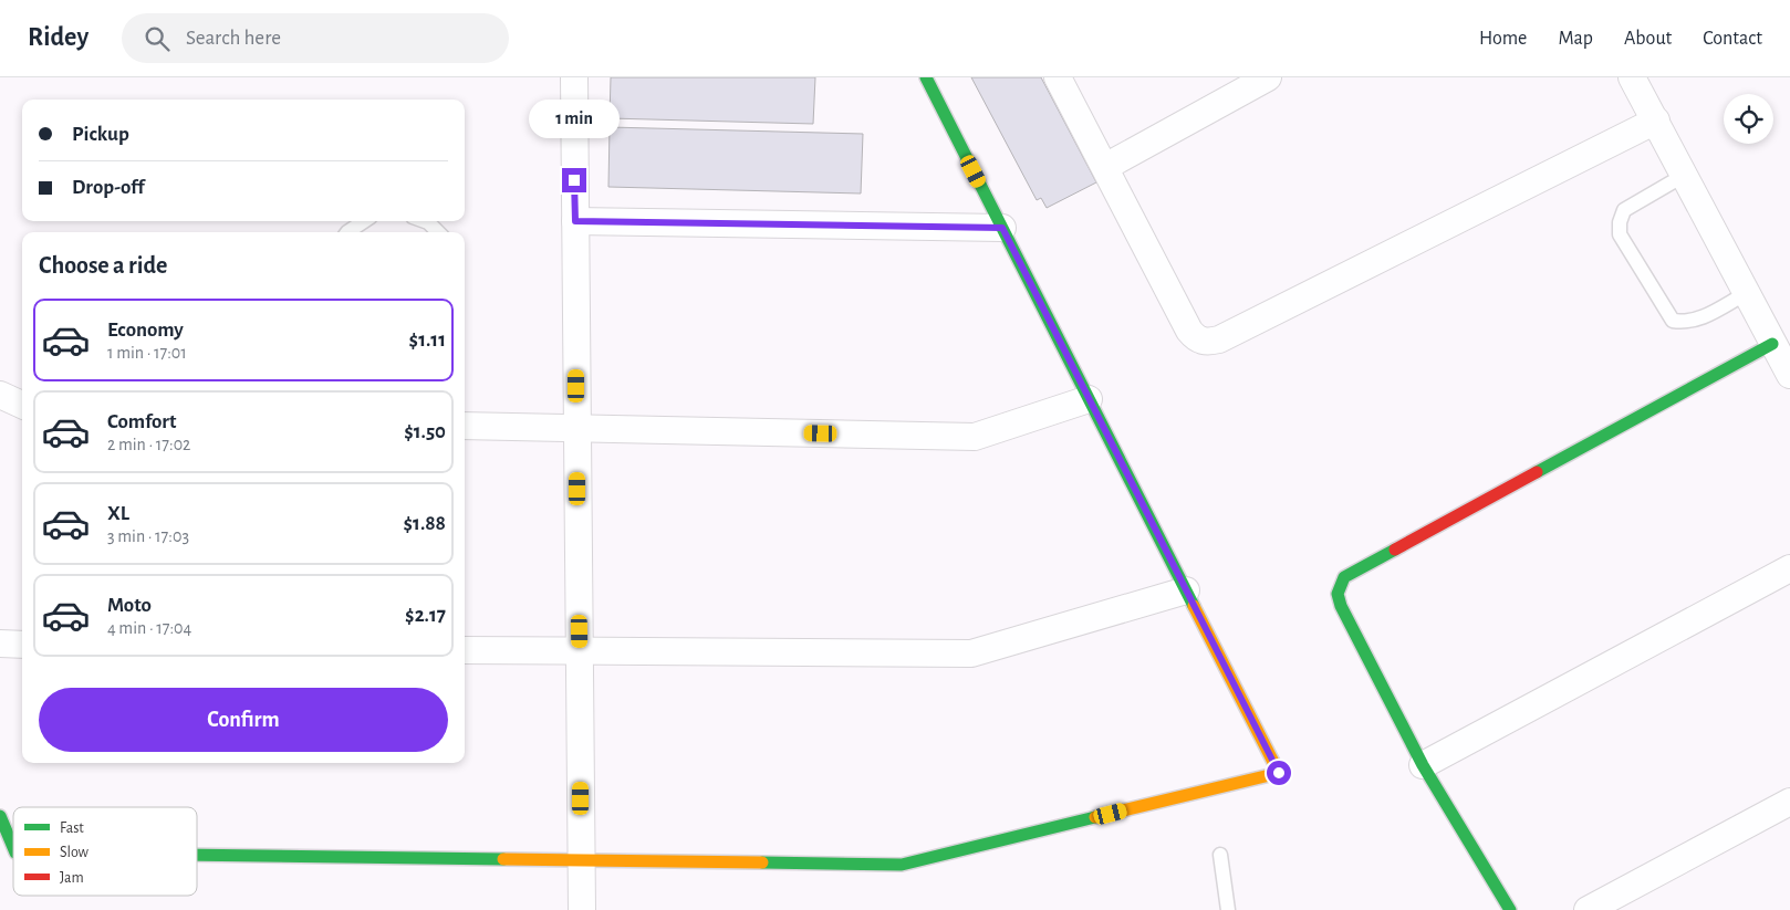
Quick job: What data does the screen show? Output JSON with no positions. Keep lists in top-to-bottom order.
{
  "legend": ["Fast", "Slow", "Jam"],
  "page": {
    "header": "Ridey",
    "search": "Search here",
    "nav": [
      "Home",
      "Map",
      "About",
      "Contact"
    ],
    "bubble": "1 min",
    "banner": ["Pickup", "Drop-off"],
    "heading": "Choose a ride",
    "list": [
      {
        "name": "Economy",
        "note": "1 min · 17:01",
        "value": "$1.11"
      },
      {
        "name": "Comfort",
        "note": "2 min · 17:02",
        "value": "$1.50"
      },
      {
        "name": "XL",
        "note": "3 min · 17:03",
        "value": "$1.88"
      },
      {
        "name": "Moto",
        "note": "4 min · 17:04",
        "value": "$2.17"
      }
    ],
    "buttons": "Confirm"
  }
}
